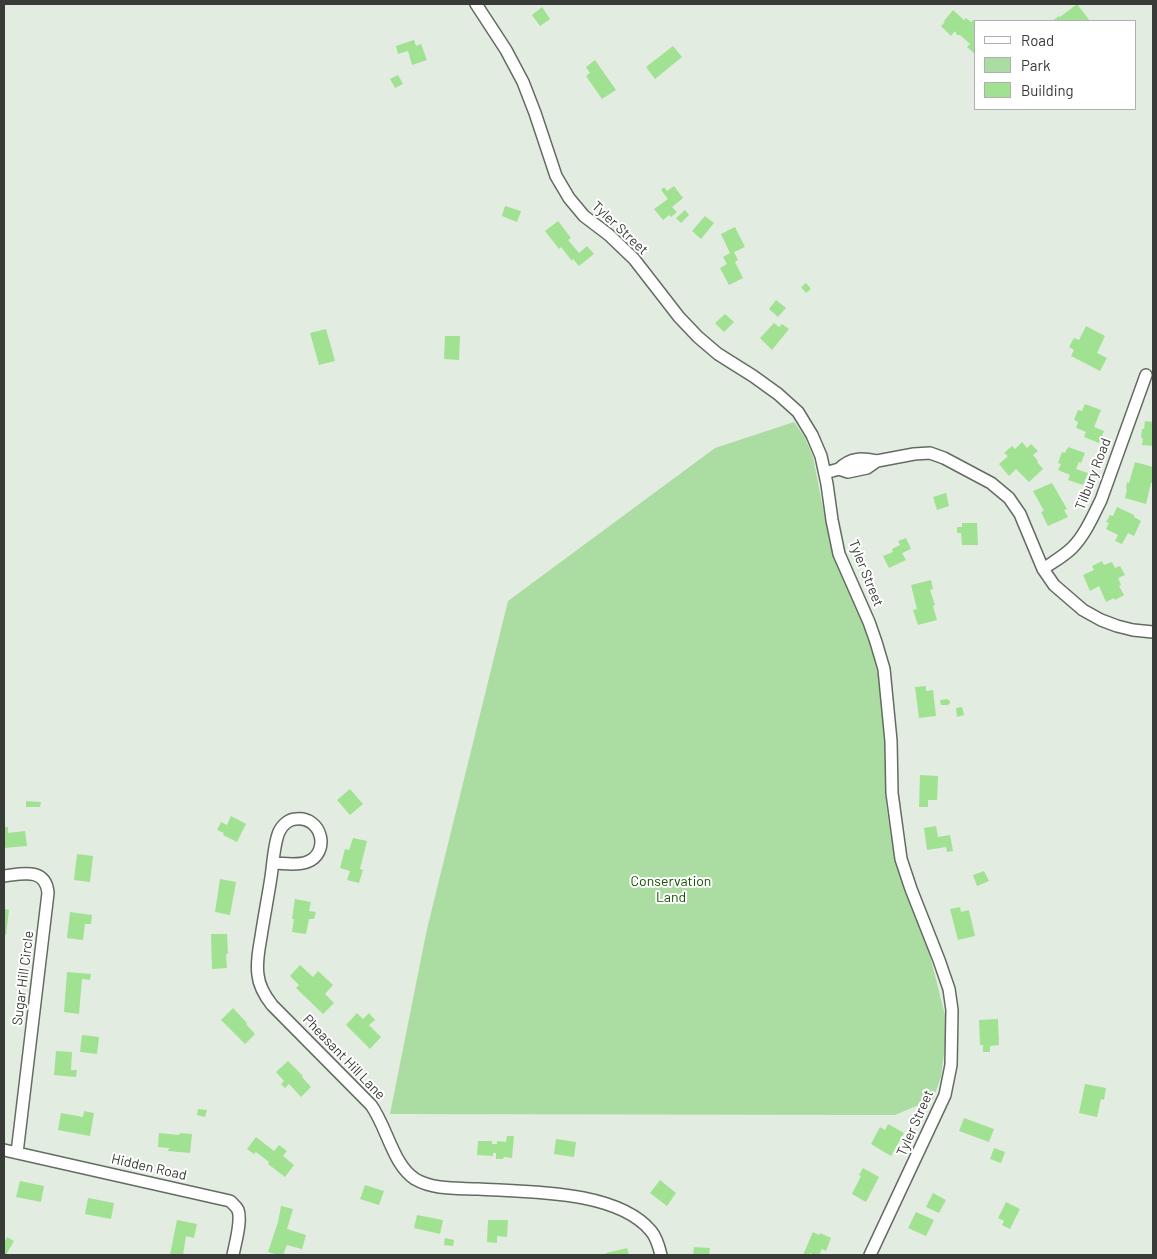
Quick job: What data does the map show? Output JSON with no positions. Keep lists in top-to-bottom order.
{
  "streets": {
    "street": [
      "Tyler Street",
      "Tilbury Road",
      "Sugar Hill Circle",
      "Pheasant Hill Lane",
      "Hidden Road"
    ]
  },
  "crossings": [
    ["Sugar Hill Circle", "Hidden Road"]
  ],
  "parks": ["Conservation Land"],
  "legend": ["Road", "Park", "Building"]
}
